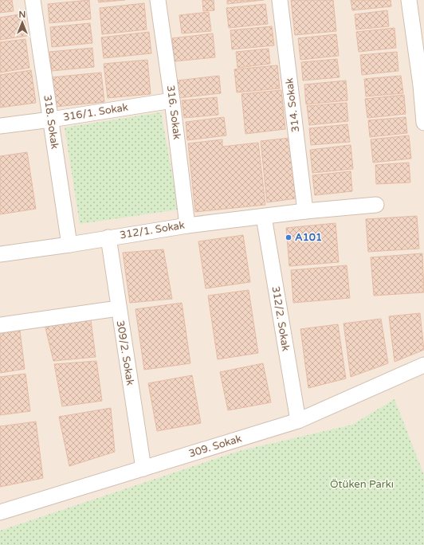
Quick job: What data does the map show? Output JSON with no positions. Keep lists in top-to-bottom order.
{
  "streets": {
    "street": [
      "314. Sokak",
      "316/1. Sokak",
      "316. Sokak",
      "318. Sokak",
      "312/1. Sokak",
      "312/2. Sokak",
      "309/2. Sokak",
      "309. Sokak"
    ]
  },
  "crossings": [
    ["314. Sokak", "312/1. Sokak"],
    ["316/1. Sokak", "316. Sokak"],
    ["316/1. Sokak", "318. Sokak"],
    ["316. Sokak", "312/1. Sokak"],
    ["318. Sokak", "312/1. Sokak"],
    ["312/1. Sokak", "312/2. Sokak"],
    ["312/1. Sokak", "309/2. Sokak"],
    ["312/2. Sokak", "309. Sokak"],
    ["309/2. Sokak", "309. Sokak"]
  ],
  "parks": ["Ötüken Parkı"],
  "places": ["A101"],
  "north": "top"
}
